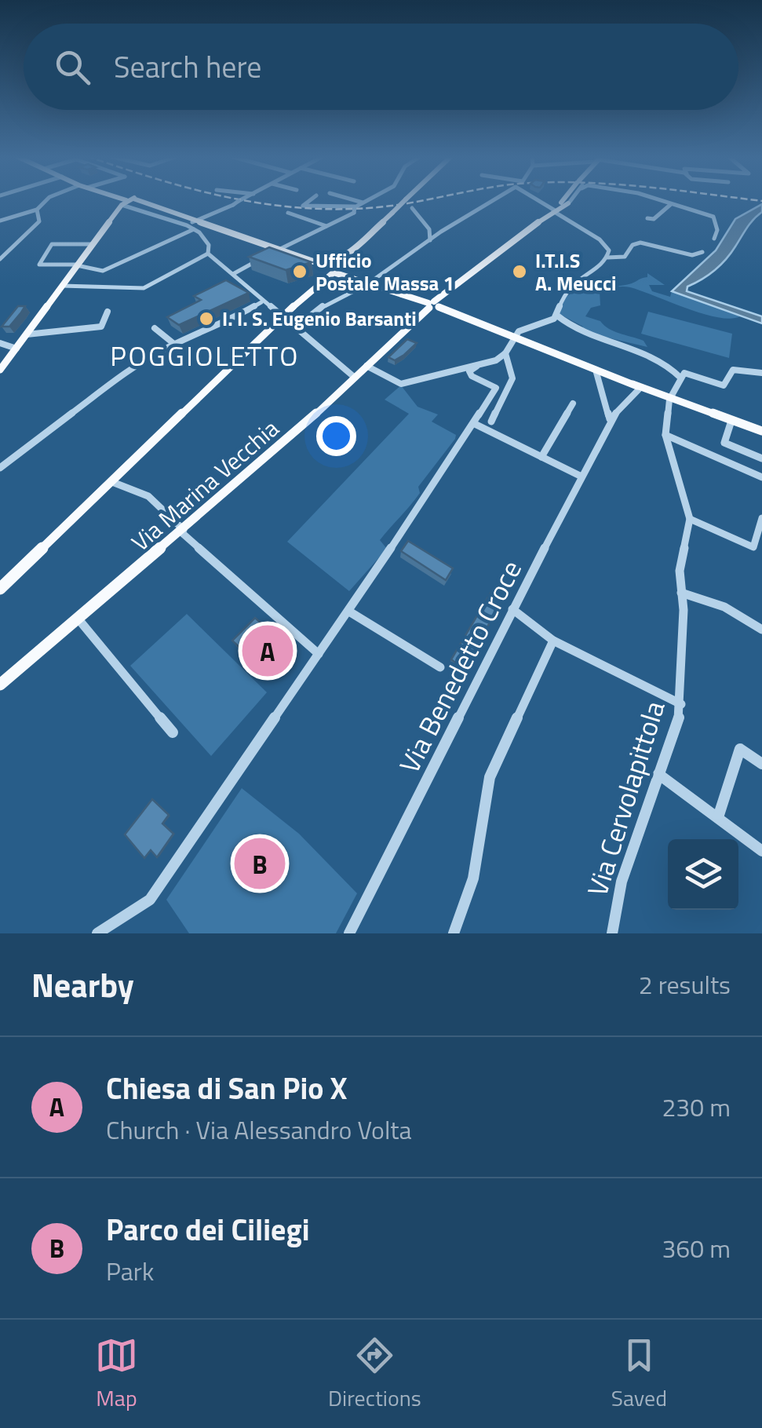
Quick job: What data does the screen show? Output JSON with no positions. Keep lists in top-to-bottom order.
{
  "streets": {
    "main road": ["Via Marina Vecchia"],
    "street": ["Via Benedetto Croce", "Via Cervolapittola"]
  },
  "districts": ["POGGIOLETTO"],
  "places": ["Ufficio Postale Massa 1", "I.T.I.S A. Meucci", "I. I. S. Eugenio Barsanti"],
  "page": {
    "search": "Search here",
    "pins": ["A", "B"],
    "heading": ["Nearby", "2 results"],
    "list": [
      {
        "mark": "A",
        "name": "Chiesa di San Pio X",
        "note": "Church · Via Alessandro Volta",
        "value": "230 m"
      },
      {
        "mark": "B",
        "name": "Parco dei Ciliegi",
        "note": "Park",
        "value": "360 m"
      }
    ],
    "nav": ["Map", "Directions", "Saved"]
  }
}
